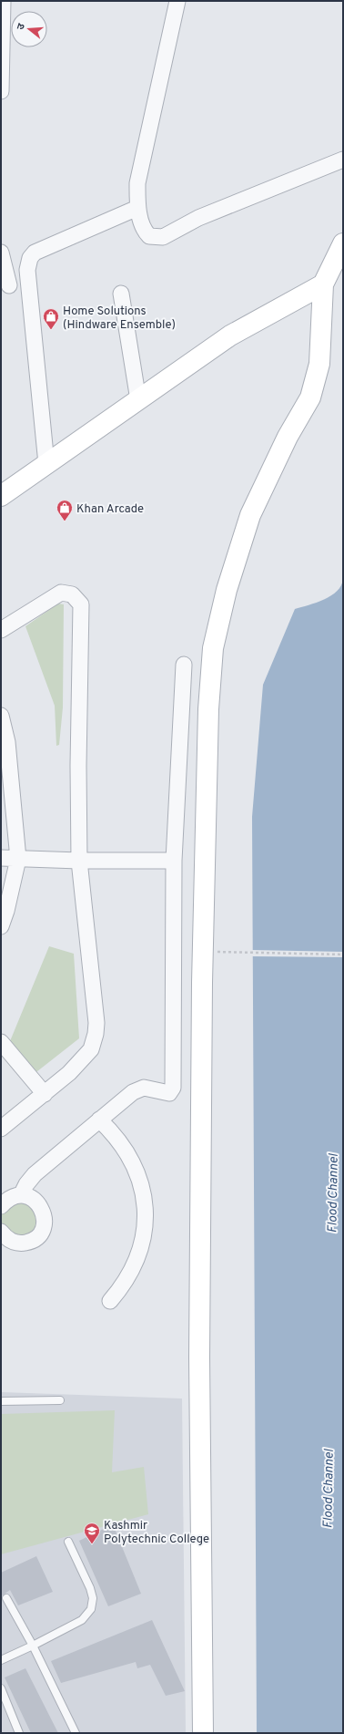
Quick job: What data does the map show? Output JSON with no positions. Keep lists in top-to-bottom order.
{
  "water": ["Flood Channel"],
  "places": {
    "shop": ["Home Solutions (Hindware Ensemble)", "Khan Arcade"],
    "school or university": ["Kashmir Polytechnic College"]
  },
  "north": "left"
}
